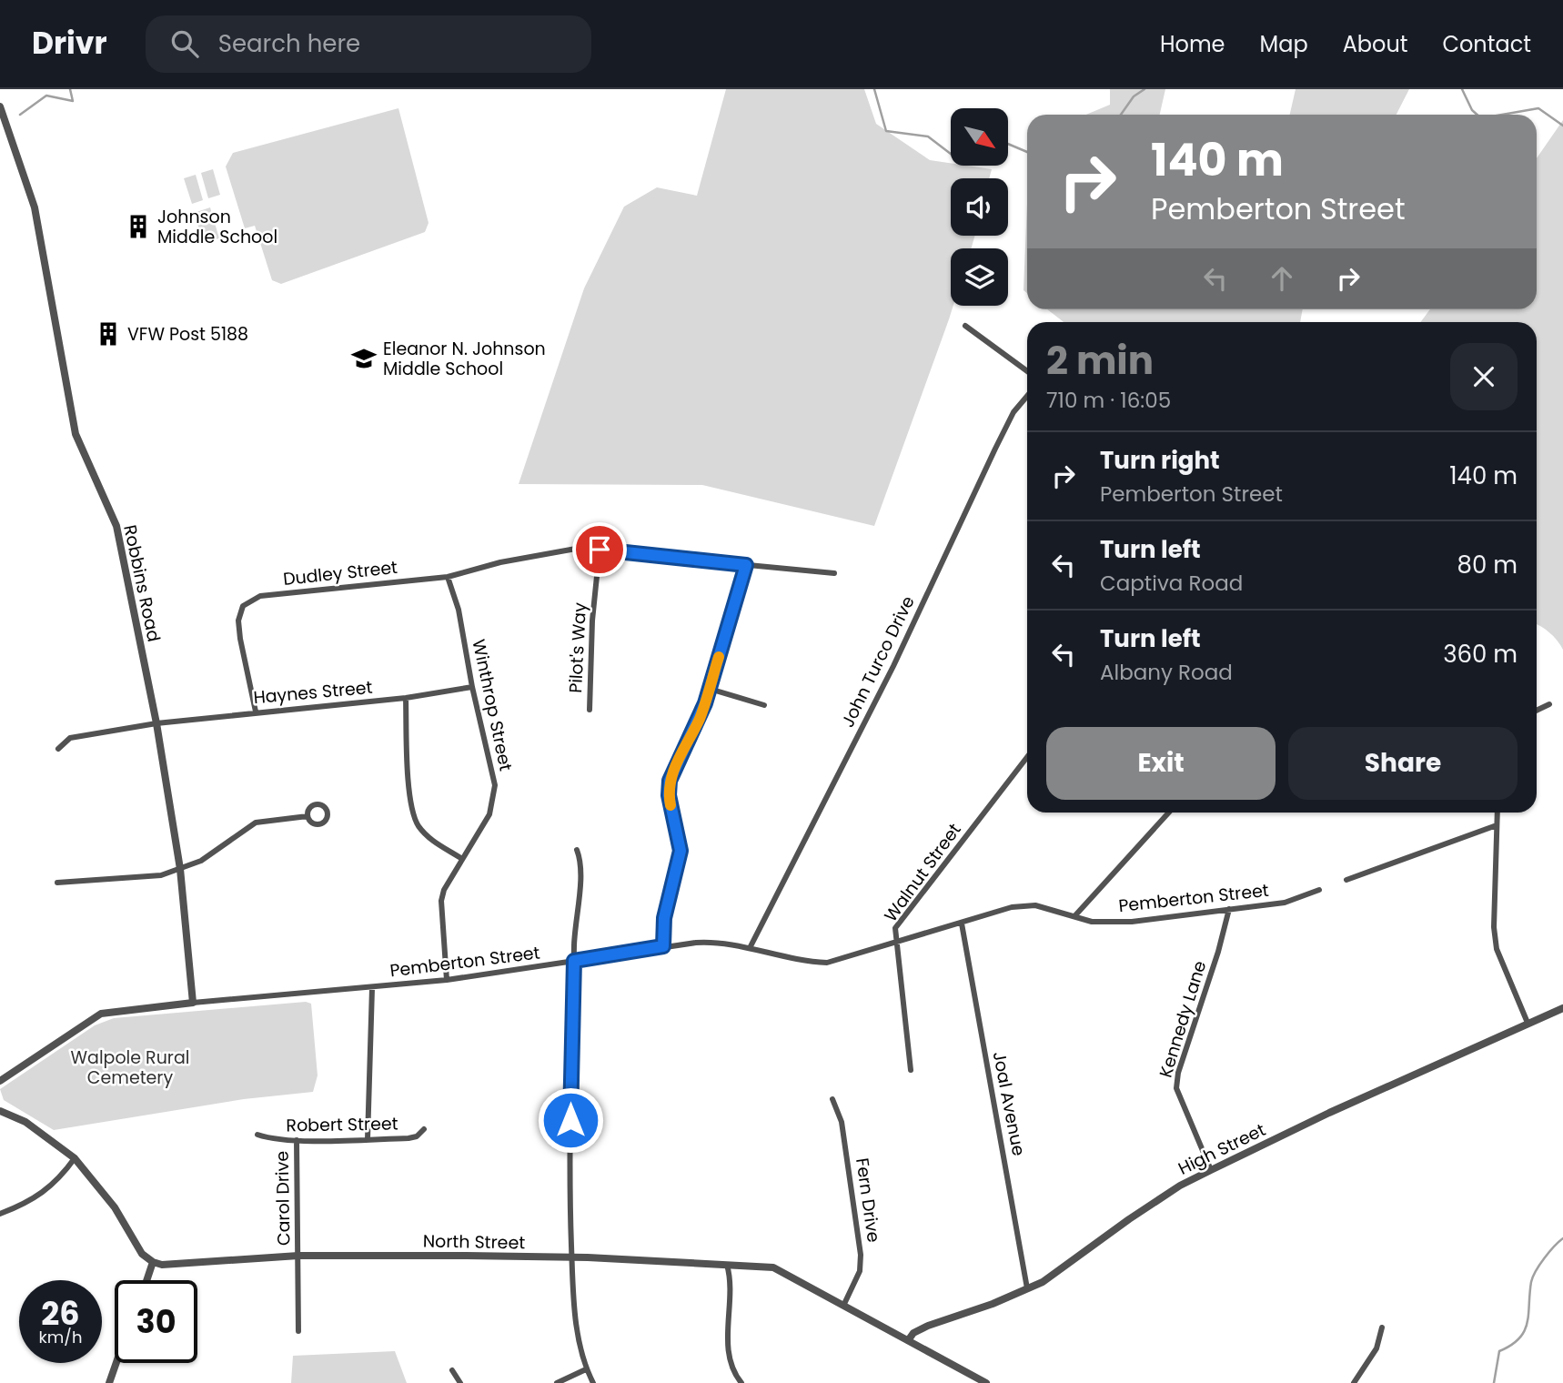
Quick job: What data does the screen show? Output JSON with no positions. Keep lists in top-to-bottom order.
{
  "streets": {
    "street": [
      "Dudley Street",
      "Robbins Road",
      "Pilot's Way",
      "John Turco Drive",
      "Haynes Street",
      "Winthrop Street",
      "Walnut Street",
      "Pemberton Street",
      "Kennedy Lane",
      "Joal Avenue",
      "Robert Street",
      "High Street",
      "Carol Drive",
      "Fern Drive",
      "North Street"
    ]
  },
  "crossings": [
    ["Dudley Street", "Pilot's Way"],
    ["Dudley Street", "Haynes Street"],
    ["Dudley Street", "Winthrop Street"],
    ["Robbins Road", "Haynes Street"],
    ["Robbins Road", "Pemberton Street"],
    ["John Turco Drive", "Pemberton Street"],
    ["Haynes Street", "Winthrop Street"],
    ["Winthrop Street", "Pemberton Street"],
    ["Walnut Street", "Pemberton Street"],
    ["Pemberton Street", "Kennedy Lane"],
    ["Pemberton Street", "Joal Avenue"],
    ["Kennedy Lane", "High Street"],
    ["Joal Avenue", "High Street"],
    ["Robert Street", "Carol Drive"],
    ["High Street", "North Street"],
    ["Carol Drive", "North Street"],
    ["Fern Drive", "North Street"]
  ],
  "parks": ["Walpole Rural Cemetery"],
  "places": {
    "building": ["Johnson Middle School", "VFW Post 5188"],
    "school or university": ["Eleanor N. Johnson Middle School"]
  },
  "north": "bottom right",
  "page": {
    "header": "Drivr",
    "search": "Search here",
    "nav": [
      "Home",
      "Map",
      "About",
      "Contact"
    ],
    "turn": ["140 m", "Pemberton Street"],
    "heading": ["2 min", "710 m · 16:05"],
    "list": [
      {
        "name": "Turn right",
        "note": "Pemberton Street",
        "value": "140 m"
      },
      {
        "name": "Turn left",
        "note": "Captiva Road",
        "value": "80 m"
      },
      {
        "name": "Turn left",
        "note": "Albany Road",
        "value": "360 m"
      }
    ],
    "buttons": ["Exit", "Share"],
    "speed": "26 km/h",
    "limit": "30"
  }
}
